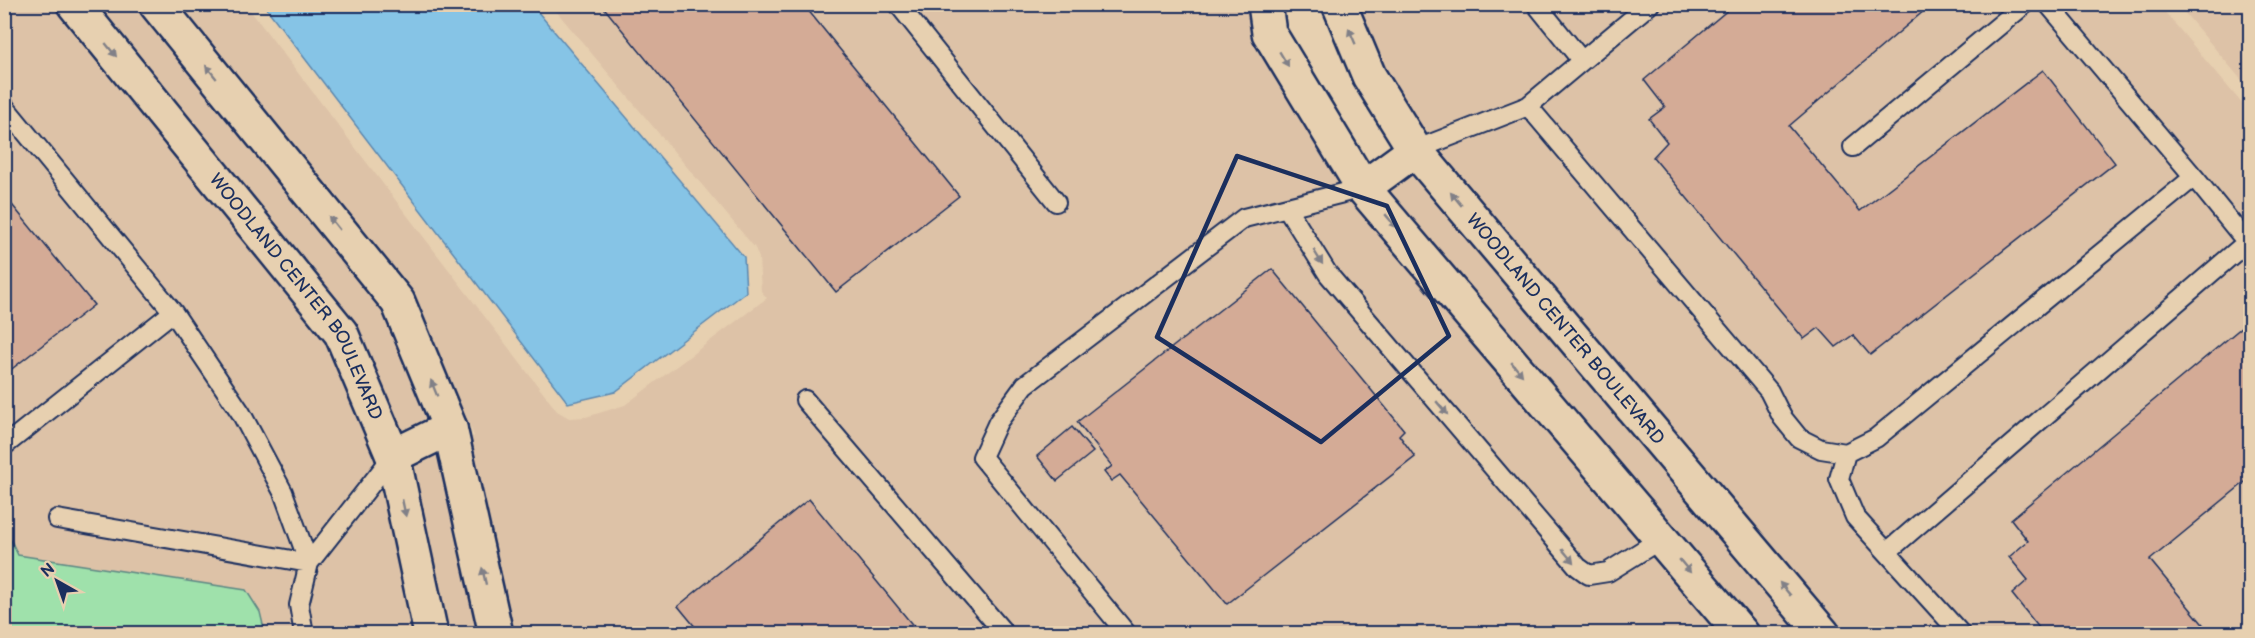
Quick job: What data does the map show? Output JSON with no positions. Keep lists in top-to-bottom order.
{
  "streets": {
    "street": ["WOODLAND CENTER BOULEVARD"]
  },
  "north": "top left"
}
